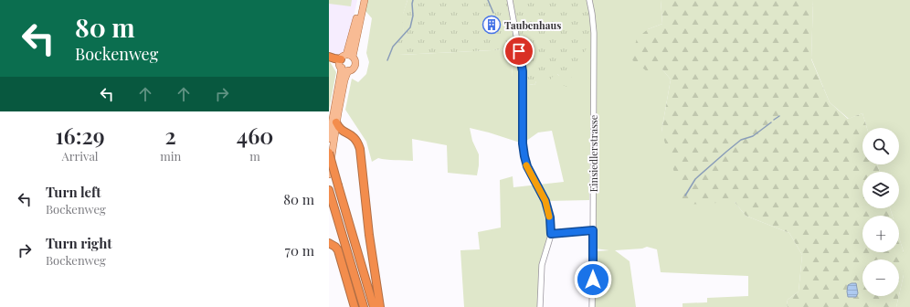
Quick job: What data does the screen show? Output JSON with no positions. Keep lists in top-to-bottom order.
{
  "streets": {
    "street": ["Einsiedlerstrasse"]
  },
  "places": {
    "building": ["Taubenhaus"]
  },
  "page": {
    "turn": ["80 m", "Bockenweg"],
    "eta": [
      "16:29",
      "Arrival",
      "2",
      "min",
      "460",
      "m"
    ],
    "map_buttons": ["+", "−"],
    "list": [
      {
        "name": "Turn left",
        "note": "Bockenweg",
        "value": "80 m"
      },
      {
        "name": "Turn right",
        "note": "Bockenweg",
        "value": "70 m"
      }
    ]
  }
}
